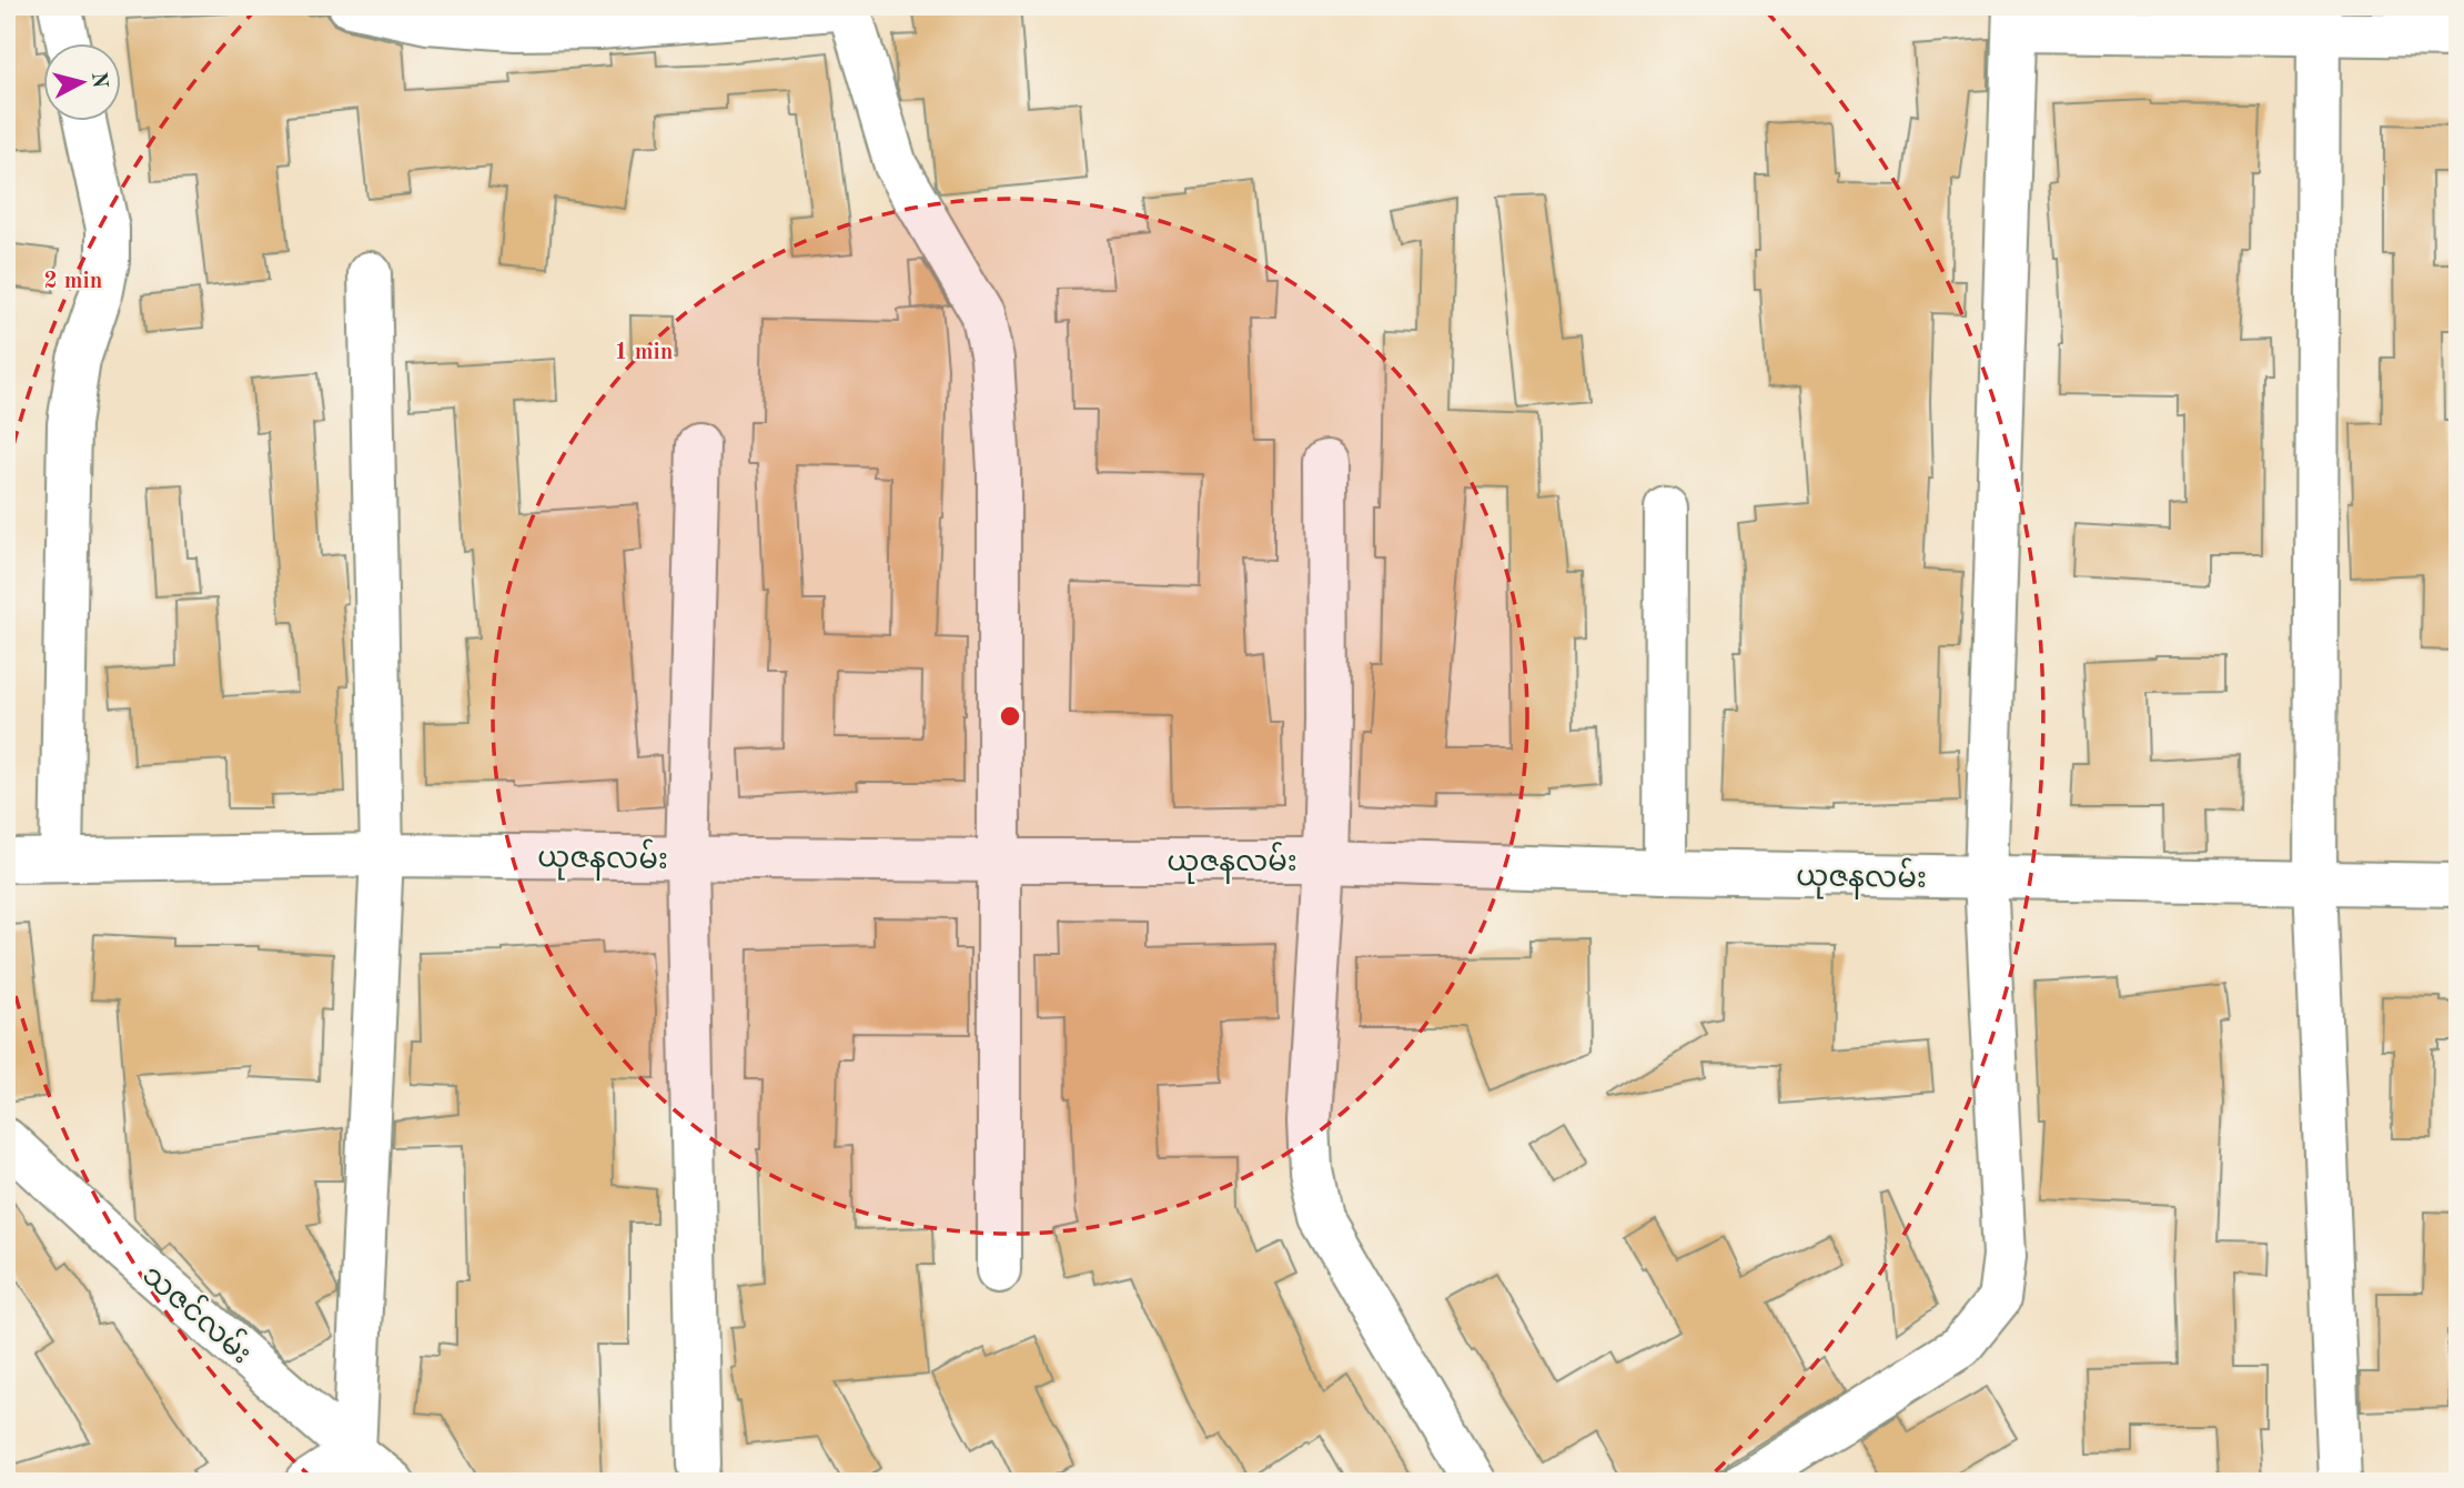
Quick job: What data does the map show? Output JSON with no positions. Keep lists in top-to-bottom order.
{
  "streets": {
    "street": ["ယုဇနလမ်း", "သဇင်လမ်း"]
  },
  "north": "right",
  "rings": ["2 min", "1 min"]
}
